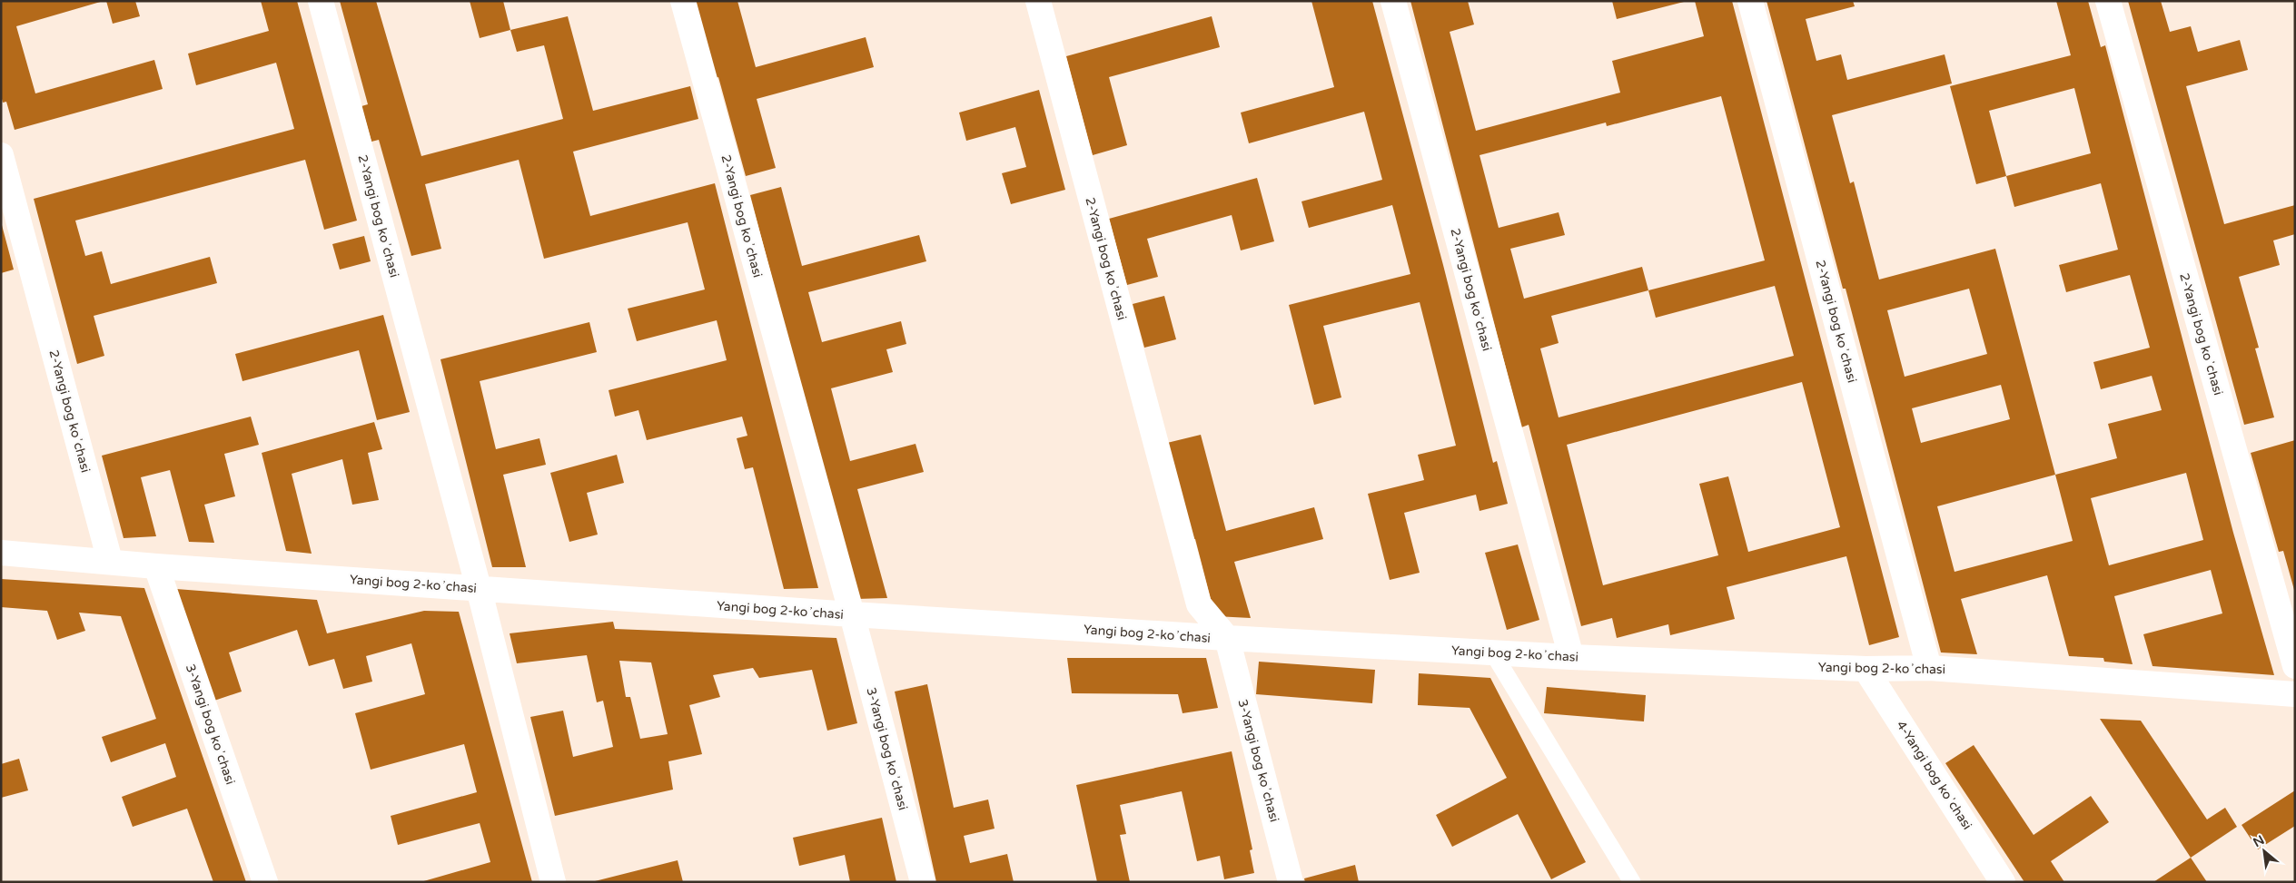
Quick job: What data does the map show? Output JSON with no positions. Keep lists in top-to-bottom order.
{
  "streets": {
    "street": [
      "2-Yangi bog koʼchasi",
      "Yangi bog 2-koʼchasi",
      "3-Yangi bog koʼchasi",
      "4-Yangi bog koʼchasi"
    ]
  },
  "crossings": [
    ["2-Yangi bog koʼchasi", "Yangi bog 2-koʼchasi"],
    ["2-Yangi bog koʼchasi", "3-Yangi bog koʼchasi"],
    ["Yangi bog 2-koʼchasi", "3-Yangi bog koʼchasi"],
    ["Yangi bog 2-koʼchasi", "4-Yangi bog koʼchasi"]
  ],
  "north": "top left"
}
